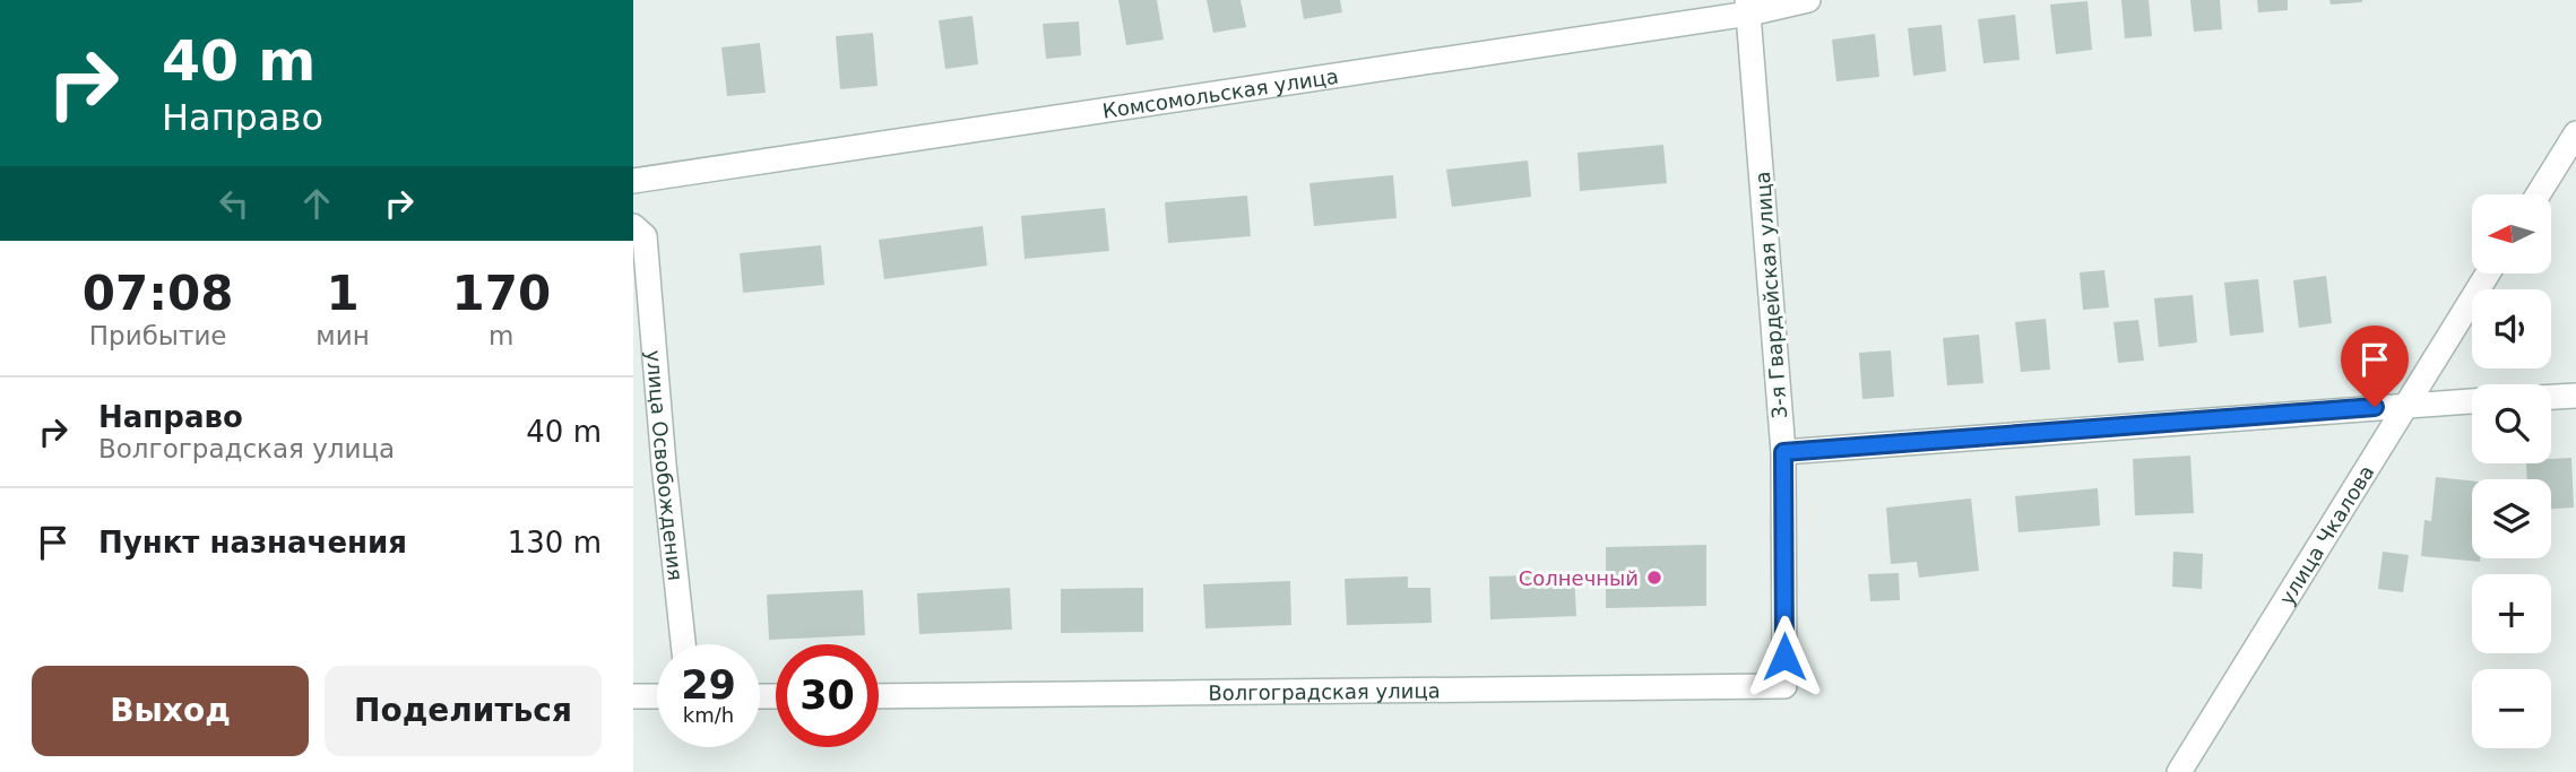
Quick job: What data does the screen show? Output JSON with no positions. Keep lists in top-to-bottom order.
{
  "streets": {
    "street": [
      "Комсомольская улица",
      "3-я Гвардейская улица",
      "улица Освобождения",
      "улица Чкалова",
      "Волгоградская улица"
    ]
  },
  "crossings": [
    ["Комсомольская улица", "3-я Гвардейская улица"],
    ["3-я Гвардейская улица", "Волгоградская улица"]
  ],
  "places": ["Солнечный"],
  "north": "left",
  "page": {
    "turn": ["40 m", "Направо"],
    "map_buttons": ["+", "−"],
    "eta": [
      "07:08",
      "Прибытие",
      "1",
      "мин",
      "170",
      "m"
    ],
    "list": [
      {
        "name": "Направо",
        "note": "Волгоградская улица",
        "value": "40 m"
      },
      {
        "name": "Пункт назначения",
        "value": "130 m"
      }
    ],
    "speed": "29 km/h",
    "limit": "30",
    "buttons": ["Выход", "Поделиться"]
  }
}
